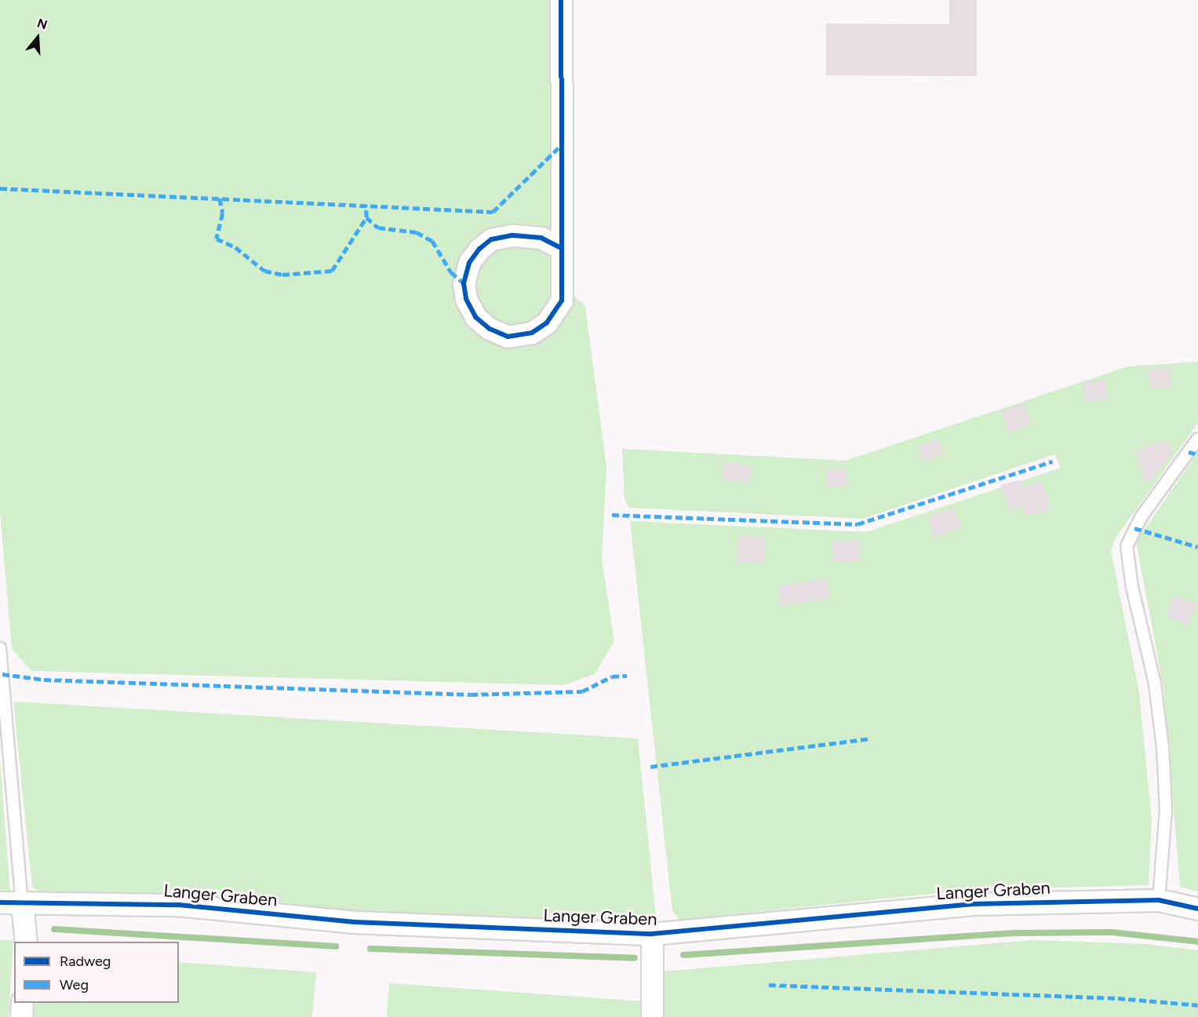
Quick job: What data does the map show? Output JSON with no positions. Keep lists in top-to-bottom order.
{
  "streets": {
    "street": ["Langer Graben"]
  },
  "legend": ["Radweg", "Weg"],
  "north": "top"
}
